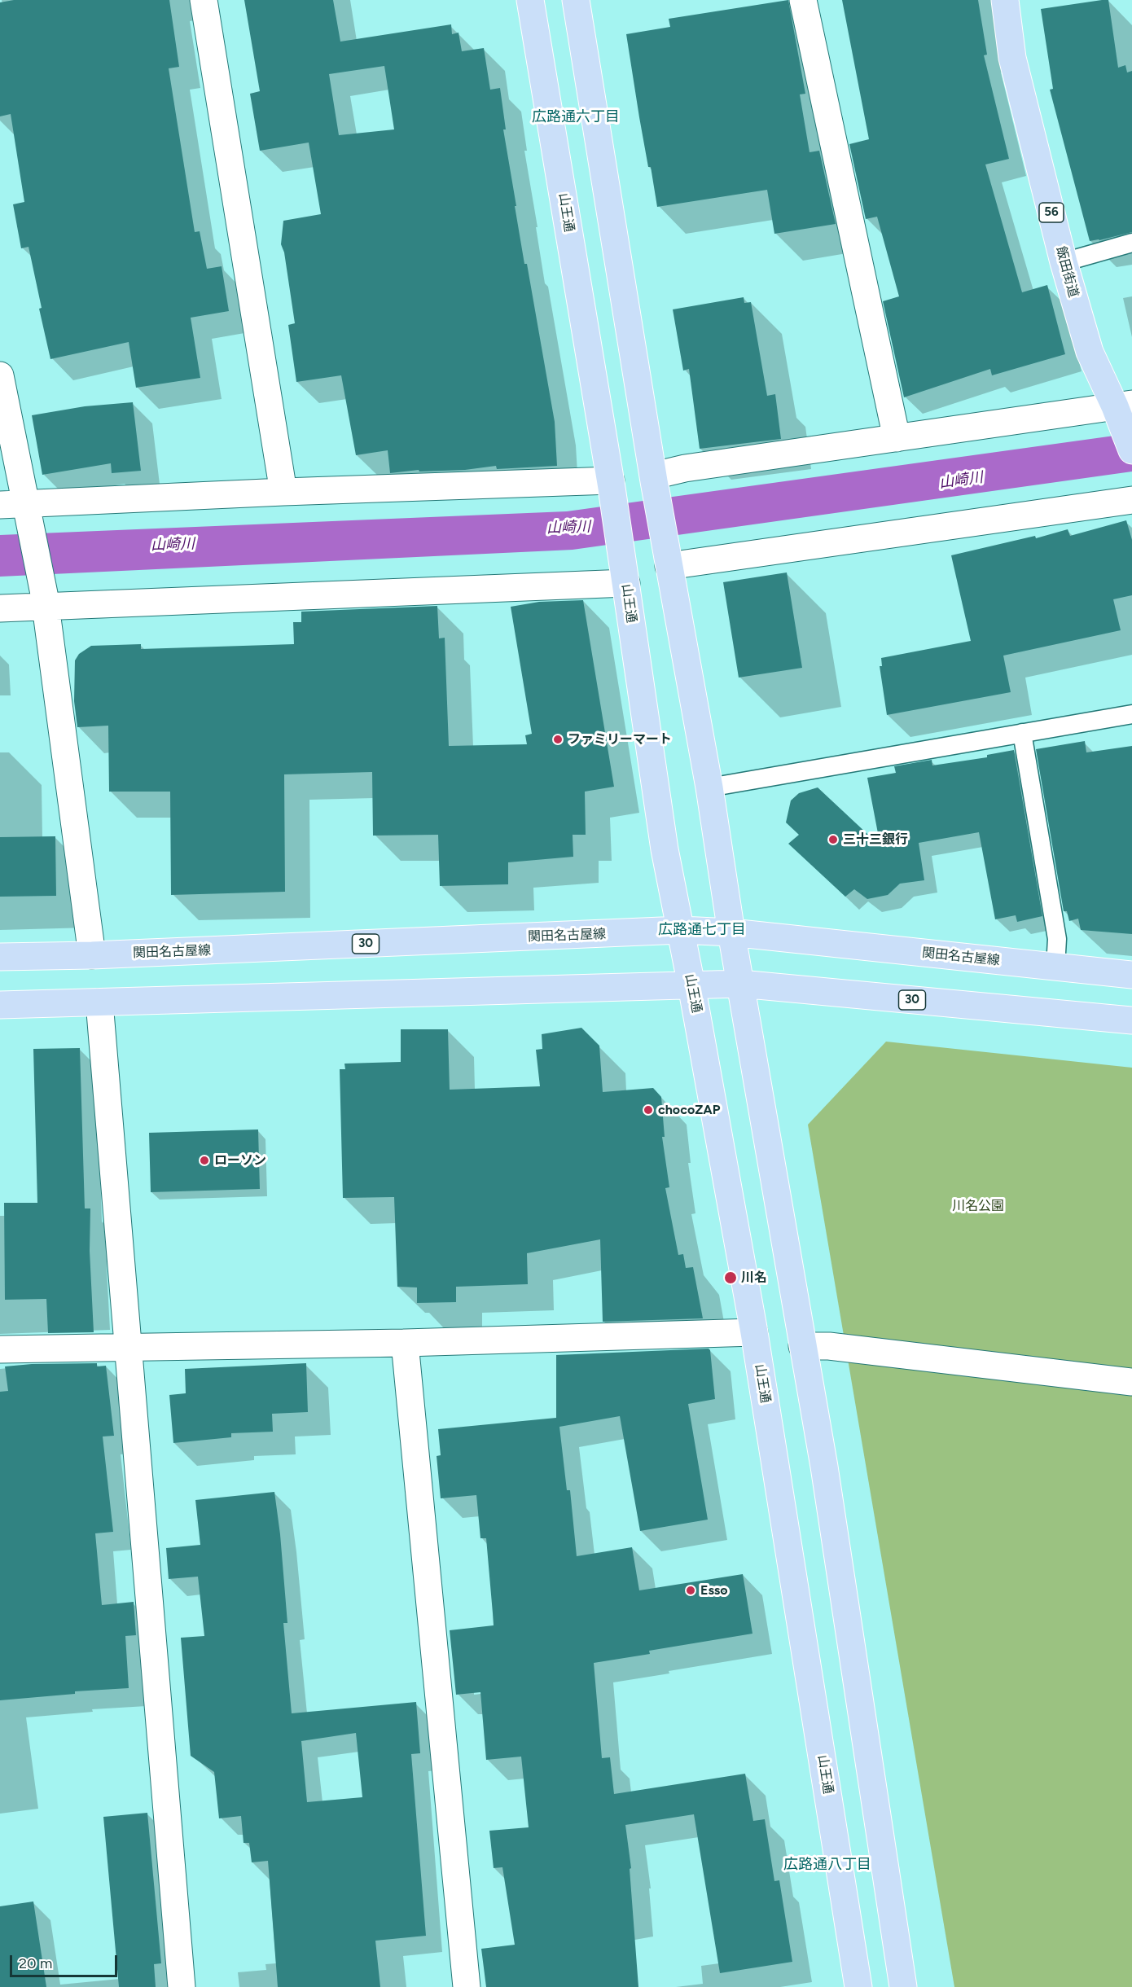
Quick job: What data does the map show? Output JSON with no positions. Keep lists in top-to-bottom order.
{
  "streets": {
    "main road": [
      "山王通",
      "56",
      "飯田街道",
      "関田名古屋線",
      "30"
    ]
  },
  "crossings": [
    ["山王通", "関田名古屋線"],
    ["山王通", "30"]
  ],
  "districts": ["広路通六丁目", "広路通七丁目", "広路通八丁目"],
  "water": ["山崎川"],
  "parks": ["川名公園"],
  "places": [
    "ファミリーマート",
    "三十三銀行",
    "chocoZAP",
    "ローソン",
    "川名",
    "Esso"
  ],
  "scale_bar": "20 m"
}
